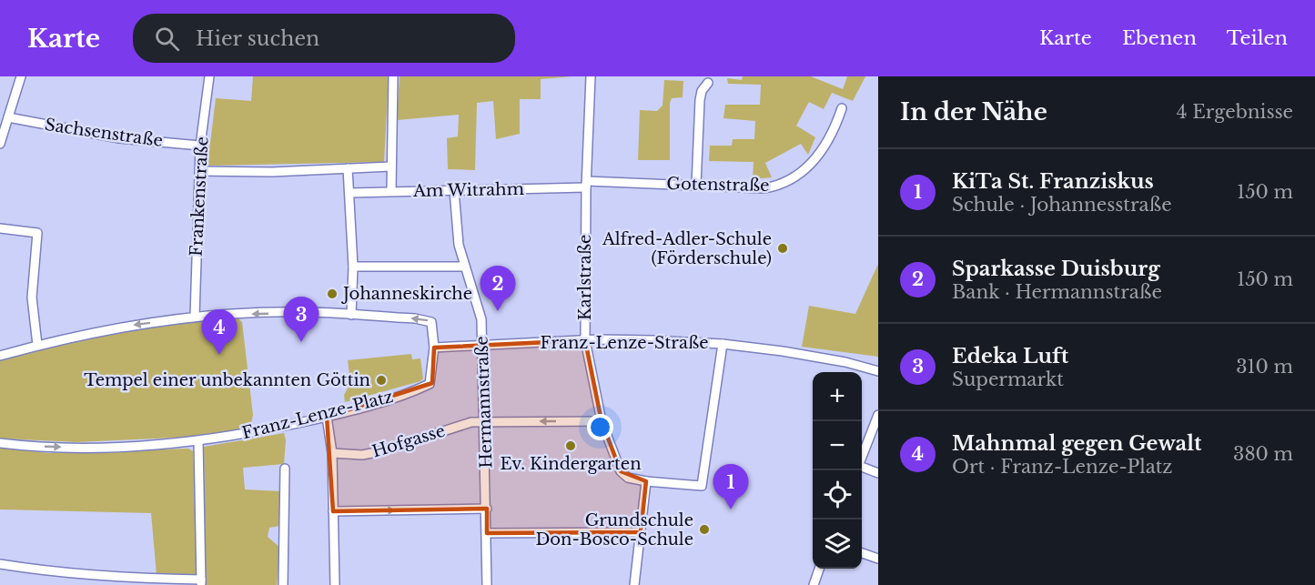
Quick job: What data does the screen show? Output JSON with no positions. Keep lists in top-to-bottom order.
{
  "streets": {
    "street": [
      "Sachsenstraße",
      "Gotenstraße",
      "Am Witrahm",
      "Frankenstraße",
      "Karlstraße",
      "Franz-Lenze-Straße",
      "Hermannstraße",
      "Franz-Lenze-Platz",
      "Hofgasse"
    ]
  },
  "crossings": [
    ["Sachsenstraße", "Frankenstraße"],
    ["Gotenstraße", "Am Witrahm"],
    ["Gotenstraße", "Karlstraße"],
    ["Am Witrahm", "Karlstraße"],
    ["Am Witrahm", "Hermannstraße"],
    ["Frankenstraße", "Franz-Lenze-Platz"],
    ["Karlstraße", "Franz-Lenze-Straße"],
    ["Karlstraße", "Hofgasse"],
    ["Franz-Lenze-Straße", "Hermannstraße"],
    ["Franz-Lenze-Straße", "Franz-Lenze-Platz"],
    ["Hermannstraße", "Hofgasse"]
  ],
  "one_way": ["Hofgasse"],
  "places": [
    "Alfred-Adler-Schule (Förderschule)",
    "Johanneskirche",
    "Tempel einer unbekannten Göttin",
    "Ev. Kindergarten",
    "Grundschule Don-Bosco-Schule"
  ],
  "page": {
    "header": "Karte",
    "search": "Hier suchen",
    "nav": ["Karte", "Ebenen", "Teilen"],
    "heading": ["In der Nähe", "4 Ergebnisse"],
    "list": [
      {
        "mark": "1",
        "name": "KiTa St. Franziskus",
        "note": "Schule · Johannesstraße",
        "value": "150 m"
      },
      {
        "mark": "2",
        "name": "Sparkasse Duisburg",
        "note": "Bank · Hermannstraße",
        "value": "150 m"
      },
      {
        "mark": "3",
        "name": "Edeka Luft",
        "note": "Supermarkt",
        "value": "310 m"
      },
      {
        "mark": "4",
        "name": "Mahnmal gegen Gewalt",
        "note": "Ort · Franz-Lenze-Platz",
        "value": "380 m"
      }
    ],
    "pins": [
      "2",
      "3",
      "4",
      "1"
    ],
    "map_buttons": ["+", "−"]
  }
}
